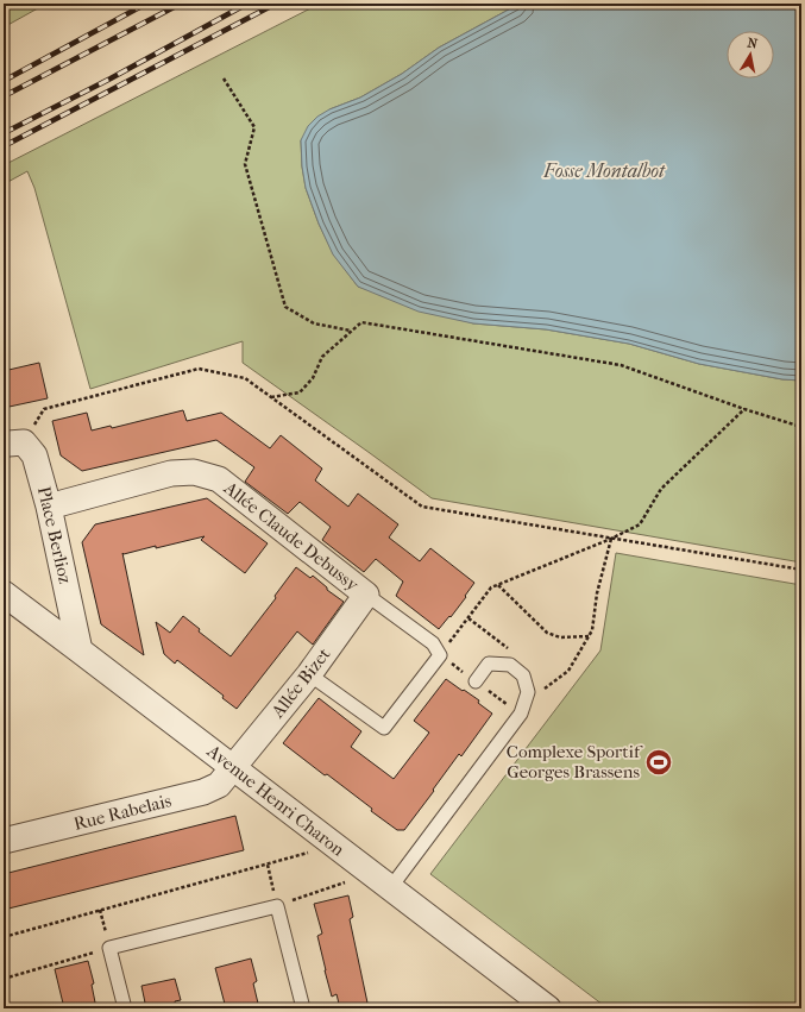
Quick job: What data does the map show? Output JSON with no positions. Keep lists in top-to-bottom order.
{
  "streets": {
    "street": [
      "Place Berlioz",
      "Allée Claude Debussy",
      "Allée Bizet",
      "Avenue Henri Charon",
      "Rue Rabelais"
    ]
  },
  "crossings": [
    ["Place Berlioz", "Allée Claude Debussy"],
    ["Place Berlioz", "Avenue Henri Charon"],
    ["Allée Claude Debussy", "Allée Bizet"],
    ["Allée Bizet", "Avenue Henri Charon"],
    ["Allée Bizet", "Rue Rabelais"],
    ["Avenue Henri Charon", "Rue Rabelais"]
  ],
  "water": ["Fosse Montalbot"],
  "places": {
    "sports": ["Complexe Sportif Georges Brassens"]
  },
  "north": "top"
}
